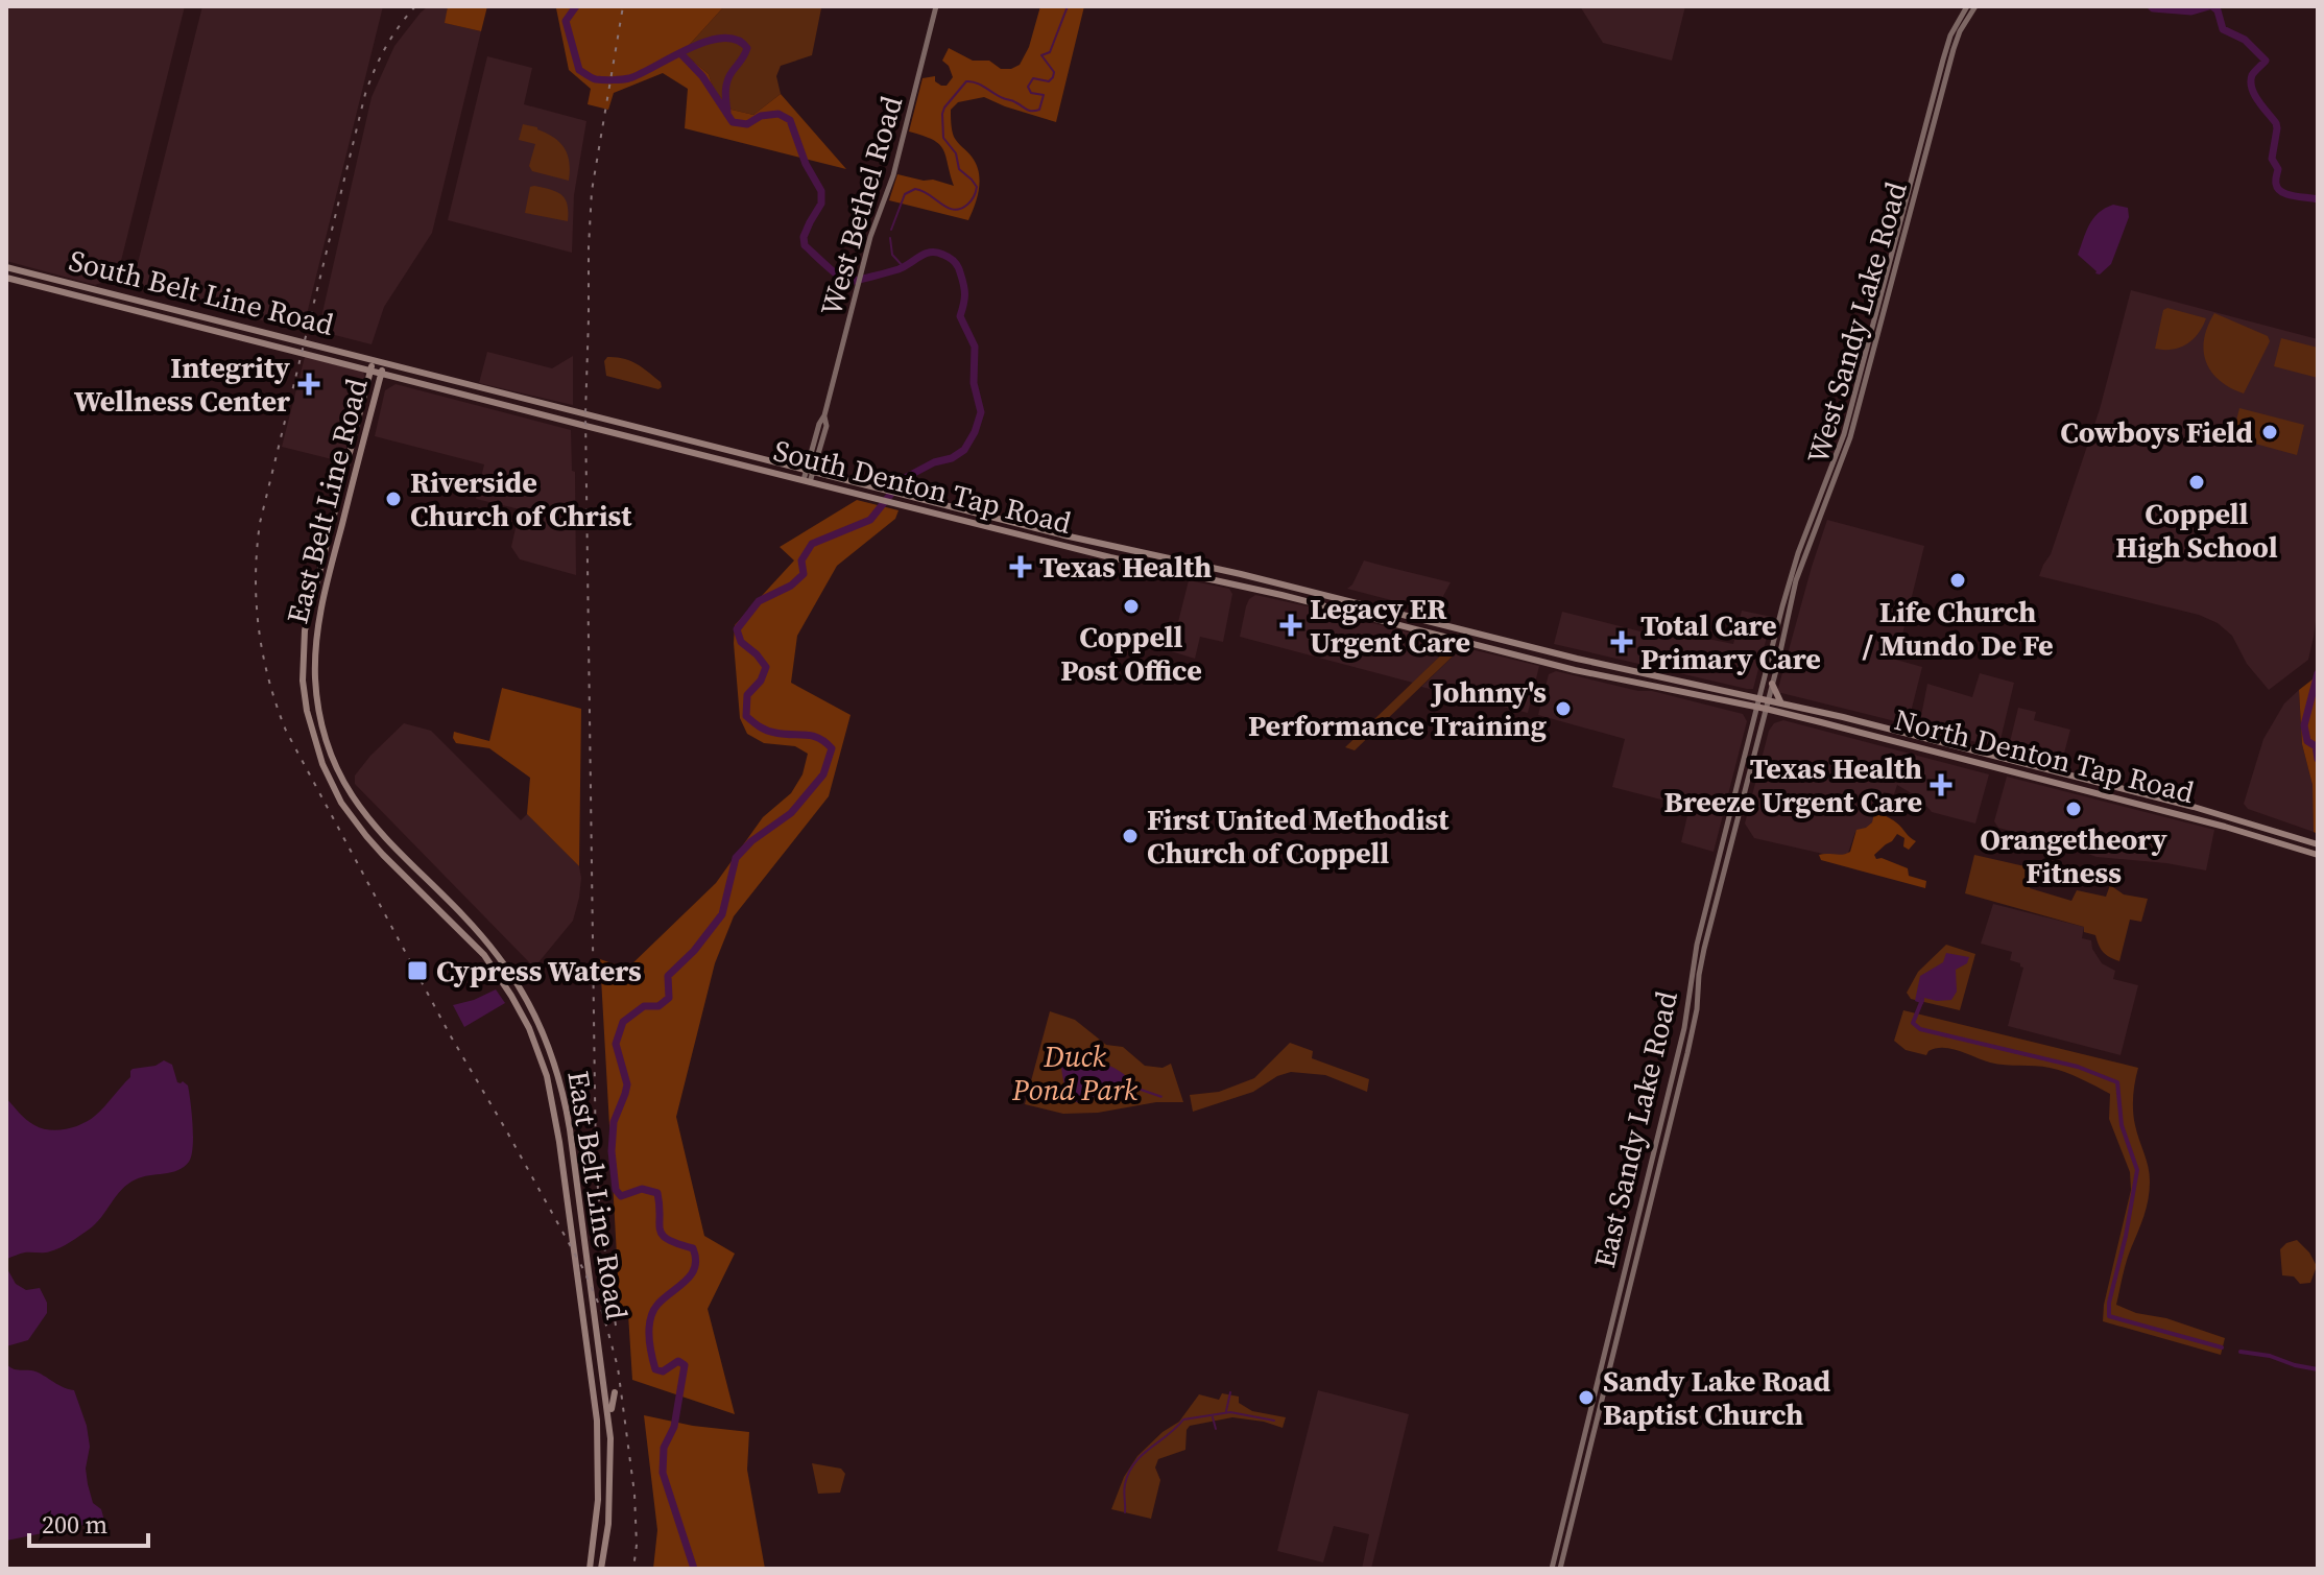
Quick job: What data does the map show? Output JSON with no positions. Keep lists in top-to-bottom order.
{
  "streets": {
    "main road": [
      "West Bethel Road",
      "South Belt Line Road",
      "West Sandy Lake Road",
      "South Denton Tap Road",
      "East Belt Line Road",
      "North Denton Tap Road",
      "East Sandy Lake Road"
    ]
  },
  "crossings": [
    ["West Bethel Road", "South Denton Tap Road"],
    ["South Belt Line Road", "South Denton Tap Road"],
    ["South Belt Line Road", "East Belt Line Road"],
    ["West Sandy Lake Road", "South Denton Tap Road"],
    ["West Sandy Lake Road", "North Denton Tap Road"],
    ["West Sandy Lake Road", "East Sandy Lake Road"],
    ["South Denton Tap Road", "East Belt Line Road"],
    ["South Denton Tap Road", "North Denton Tap Road"],
    ["South Denton Tap Road", "East Sandy Lake Road"],
    ["North Denton Tap Road", "East Sandy Lake Road"]
  ],
  "parks": ["Duck Pond Park"],
  "places": {
    "health": [
      "Integrity Wellness Center",
      "Texas Health",
      "Legacy ER Urgent Care",
      "Total Care Primary Care",
      "Texas Health Breeze Urgent Care"
    ],
    "other": [
      "Cowboys Field",
      "Coppell High School",
      "Riverside Church of Christ",
      "Life Church / Mundo De Fe",
      "Coppell Post Office",
      "Johnny's Performance Training",
      "Orangetheory Fitness",
      "First United Methodist Church of Coppell",
      "Sandy Lake Road Baptist Church"
    ],
    "transit": ["Cypress Waters"]
  },
  "scale_bar": "200 m"
}
